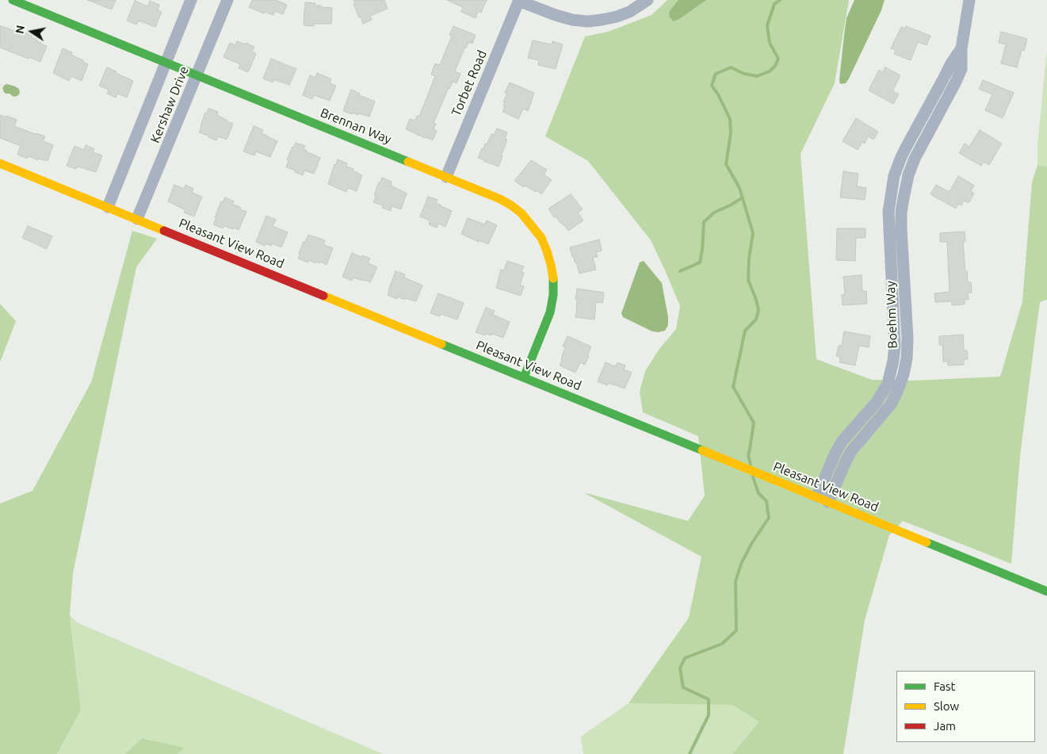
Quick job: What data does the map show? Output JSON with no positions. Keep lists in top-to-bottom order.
{
  "streets": {
    "street": [
      "Torbet Road",
      "Kershaw Drive",
      "Brennan Way",
      "Pleasant View Road",
      "Boehm Way"
    ]
  },
  "crossings": [
    ["Torbet Road", "Brennan Way"],
    ["Kershaw Drive", "Brennan Way"],
    ["Kershaw Drive", "Pleasant View Road"],
    ["Brennan Way", "Pleasant View Road"],
    ["Pleasant View Road", "Boehm Way"]
  ],
  "legend": ["Fast", "Slow", "Jam"],
  "north": "left"
}
